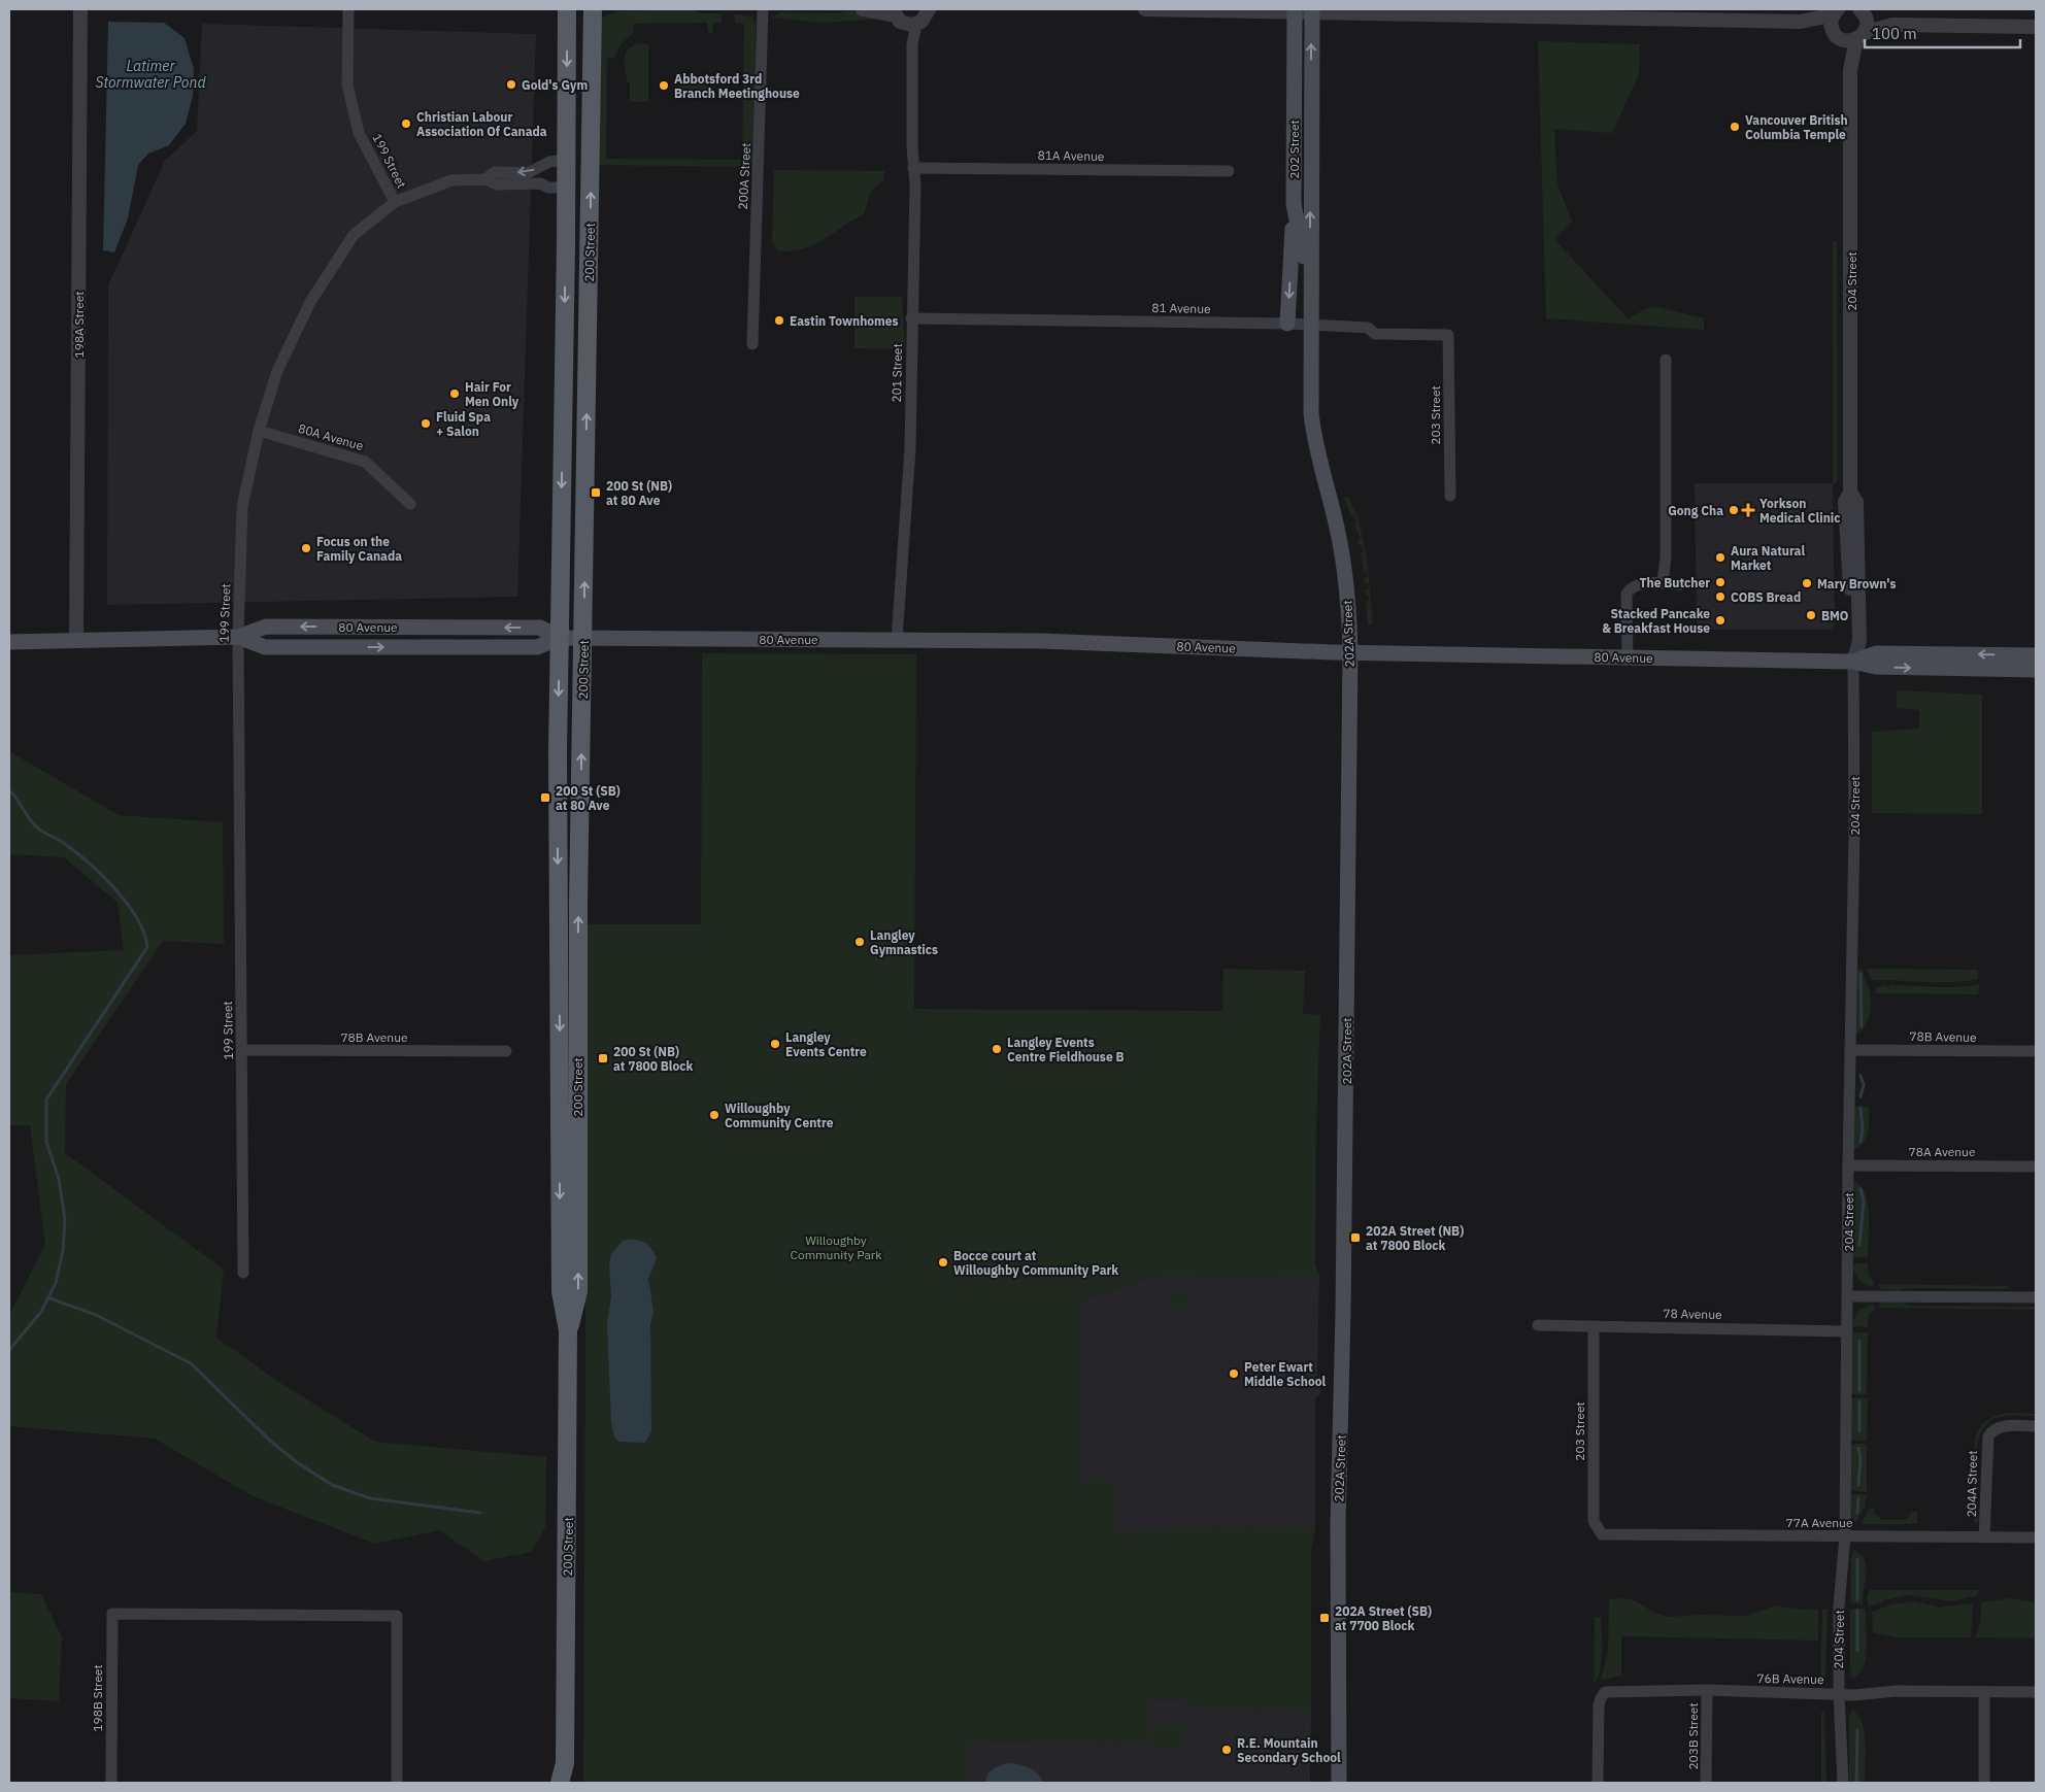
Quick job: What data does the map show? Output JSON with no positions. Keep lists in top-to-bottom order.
{
  "streets": {
    "main road": [
      "202 Street",
      "200 Street",
      "80 Avenue",
      "202A Street"
    ],
    "street": [
      "81A Avenue",
      "199 Street",
      "200A Street",
      "204 Street",
      "81 Avenue",
      "198A Street",
      "201 Street",
      "203 Street",
      "80A Avenue",
      "78B Avenue",
      "78A Avenue",
      "78 Avenue",
      "204A Street",
      "77A Avenue",
      "76B Avenue",
      "198B Street",
      "203B Street"
    ]
  },
  "crossings": [
    ["202 Street", "81 Avenue"],
    ["202 Street", "202A Street"],
    ["81A Avenue", "201 Street"],
    ["199 Street", "80A Avenue"],
    ["199 Street", "80 Avenue"],
    ["199 Street", "78B Avenue"],
    ["200 Street", "80 Avenue"],
    ["204 Street", "80 Avenue"],
    ["204 Street", "78B Avenue"],
    ["204 Street", "78A Avenue"],
    ["204 Street", "78 Avenue"],
    ["204 Street", "77A Avenue"],
    ["204 Street", "76B Avenue"],
    ["81 Avenue", "201 Street"],
    ["81 Avenue", "203 Street"],
    ["81 Avenue", "202A Street"],
    ["198A Street", "80 Avenue"],
    ["201 Street", "80 Avenue"],
    ["203 Street", "78 Avenue"],
    ["203 Street", "77A Avenue"],
    ["80 Avenue", "202A Street"],
    ["204A Street", "77A Avenue"],
    ["76B Avenue", "203B Street"]
  ],
  "water": ["Latimer Stormwater Pond"],
  "parks": ["Willoughby Community Park"],
  "places": {
    "other": [
      "Gold's Gym",
      "Abbotsford 3rd Branch Meetinghouse",
      "Christian Labour Association Of Canada",
      "Vancouver British Columbia Temple",
      "Eastin Townhomes",
      "Hair For Men Only",
      "Fluid Spa + Salon",
      "Gong Cha",
      "Focus on the Family Canada",
      "Aura Natural Market",
      "The Butcher",
      "Mary Brown's",
      "COBS Bread",
      "BMO",
      "Stacked Pancake & Breakfast House",
      "Langley Gymnastics",
      "Langley Events Centre",
      "Langley Events Centre Fieldhouse B",
      "Willoughby Community Centre",
      "Bocce court at Willoughby Community Park",
      "Peter Ewart Middle School",
      "R.E. Mountain Secondary School"
    ],
    "transit": [
      "200 St (NB) at 80 Ave",
      "200 St (SB) at 80 Ave",
      "200 St (NB) at 7800 Block",
      "202A Street (NB) at 7800 Block",
      "202A Street (SB) at 7700 Block"
    ],
    "health": ["Yorkson Medical Clinic"]
  },
  "scale_bar": "100 m"
}
